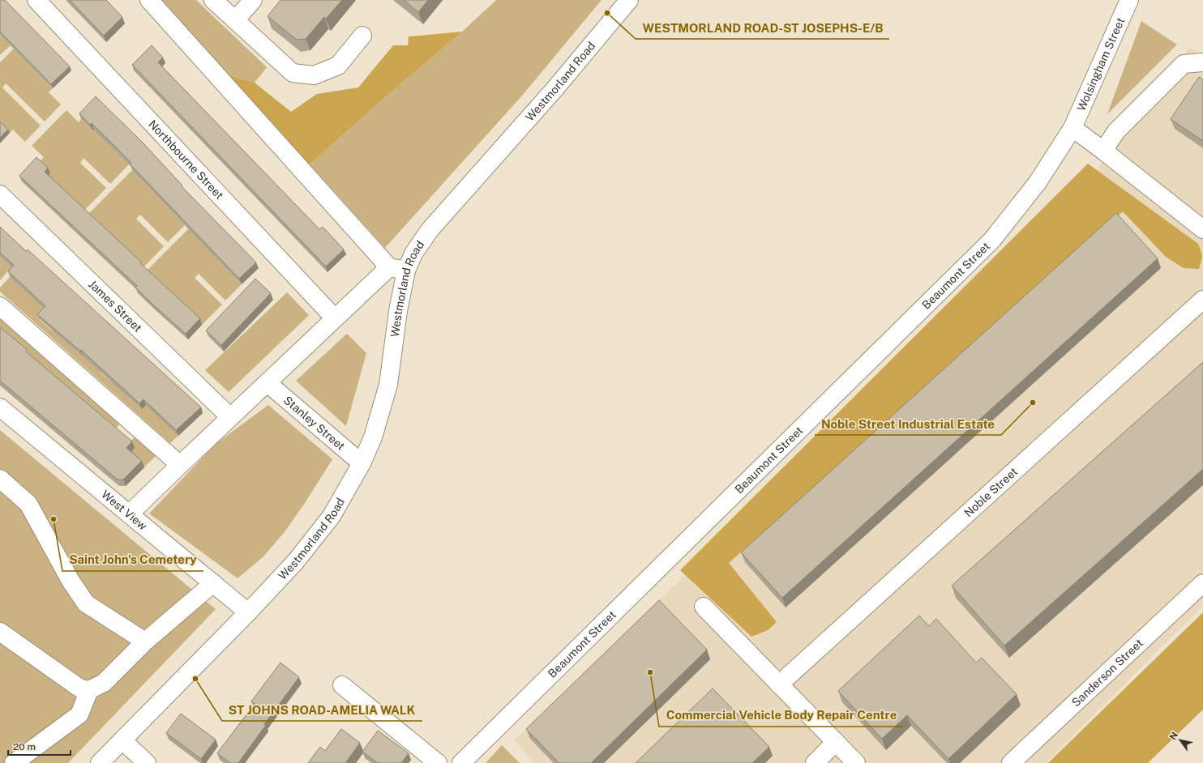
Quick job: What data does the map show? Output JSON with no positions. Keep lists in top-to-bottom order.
{
  "streets": {
    "street": [
      "Wolsingham Street",
      "Westmorland Road",
      "Northbourne Street",
      "Beaumont Street",
      "James Street",
      "Stanley Street",
      "Noble Street",
      "West View",
      "Sanderson Street"
    ]
  },
  "crossings": [
    ["Wolsingham Street", "Beaumont Street"],
    ["Westmorland Road", "Stanley Street"],
    ["Westmorland Road", "West View"]
  ],
  "places": [
    "WESTMORLAND ROAD-ST JOSEPHS-E/B",
    "Noble Street Industrial Estate",
    "Saint John's Cemetery",
    "Commercial Vehicle Body Repair Centre",
    "ST JOHNS ROAD-AMELIA WALK"
  ],
  "scale_bar": "20 m",
  "north": "top left"
}
